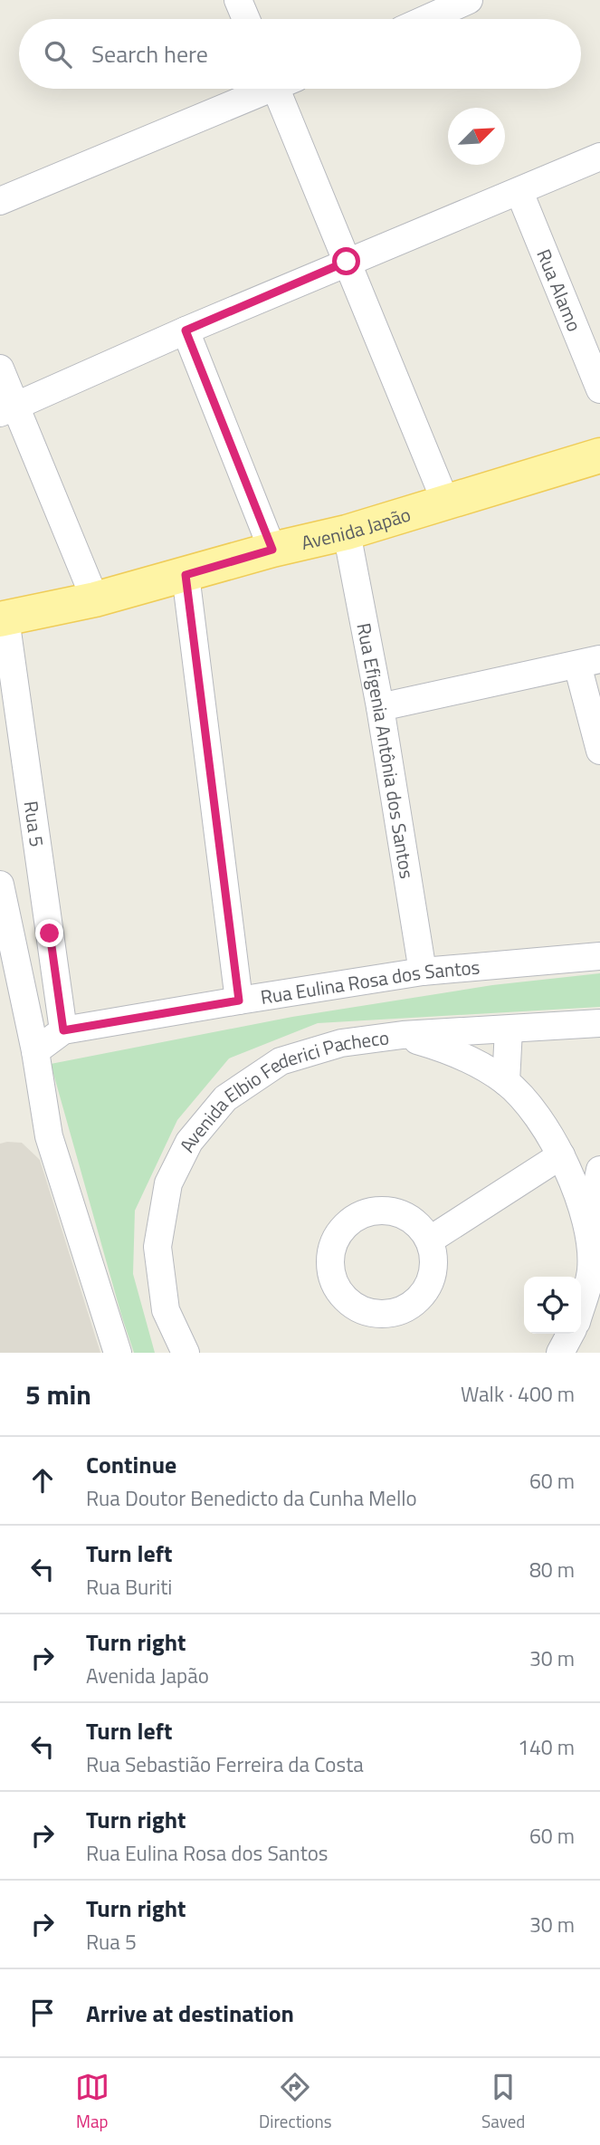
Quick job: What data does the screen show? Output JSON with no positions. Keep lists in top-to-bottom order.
{
  "streets": {
    "main road": ["Avenida Japão"],
    "street": [
      "Rua Alamo",
      "Rua Efigenia Antônia dos Santos",
      "Rua 5",
      "Rua Eulina Rosa dos Santos",
      "Avenida Elbio Federici Pacheco"
    ]
  },
  "crossings": [
    ["Avenida Japão", "Rua Efigenia Antônia dos Santos"],
    ["Avenida Japão", "Rua 5"],
    ["Rua Efigenia Antônia dos Santos", "Rua Eulina Rosa dos Santos"],
    ["Rua 5", "Rua Eulina Rosa dos Santos"]
  ],
  "north": "top right",
  "page": {
    "search": "Search here",
    "heading": ["5 min", "Walk · 400 m"],
    "list": [
      ["Continue", "Rua Doutor Benedicto da Cunha Mello", "60 m"],
      ["Turn left", "Rua Buriti", "80 m"],
      ["Turn right", "Avenida Japão", "30 m"],
      ["Turn left", "Rua Sebastião Ferreira da Costa", "140 m"],
      ["Turn right", "Rua Eulina Rosa dos Santos", "60 m"],
      ["Turn right", "Rua 5", "30 m"],
      "Arrive at destination"
    ],
    "nav": ["Map", "Directions", "Saved"]
  }
}
